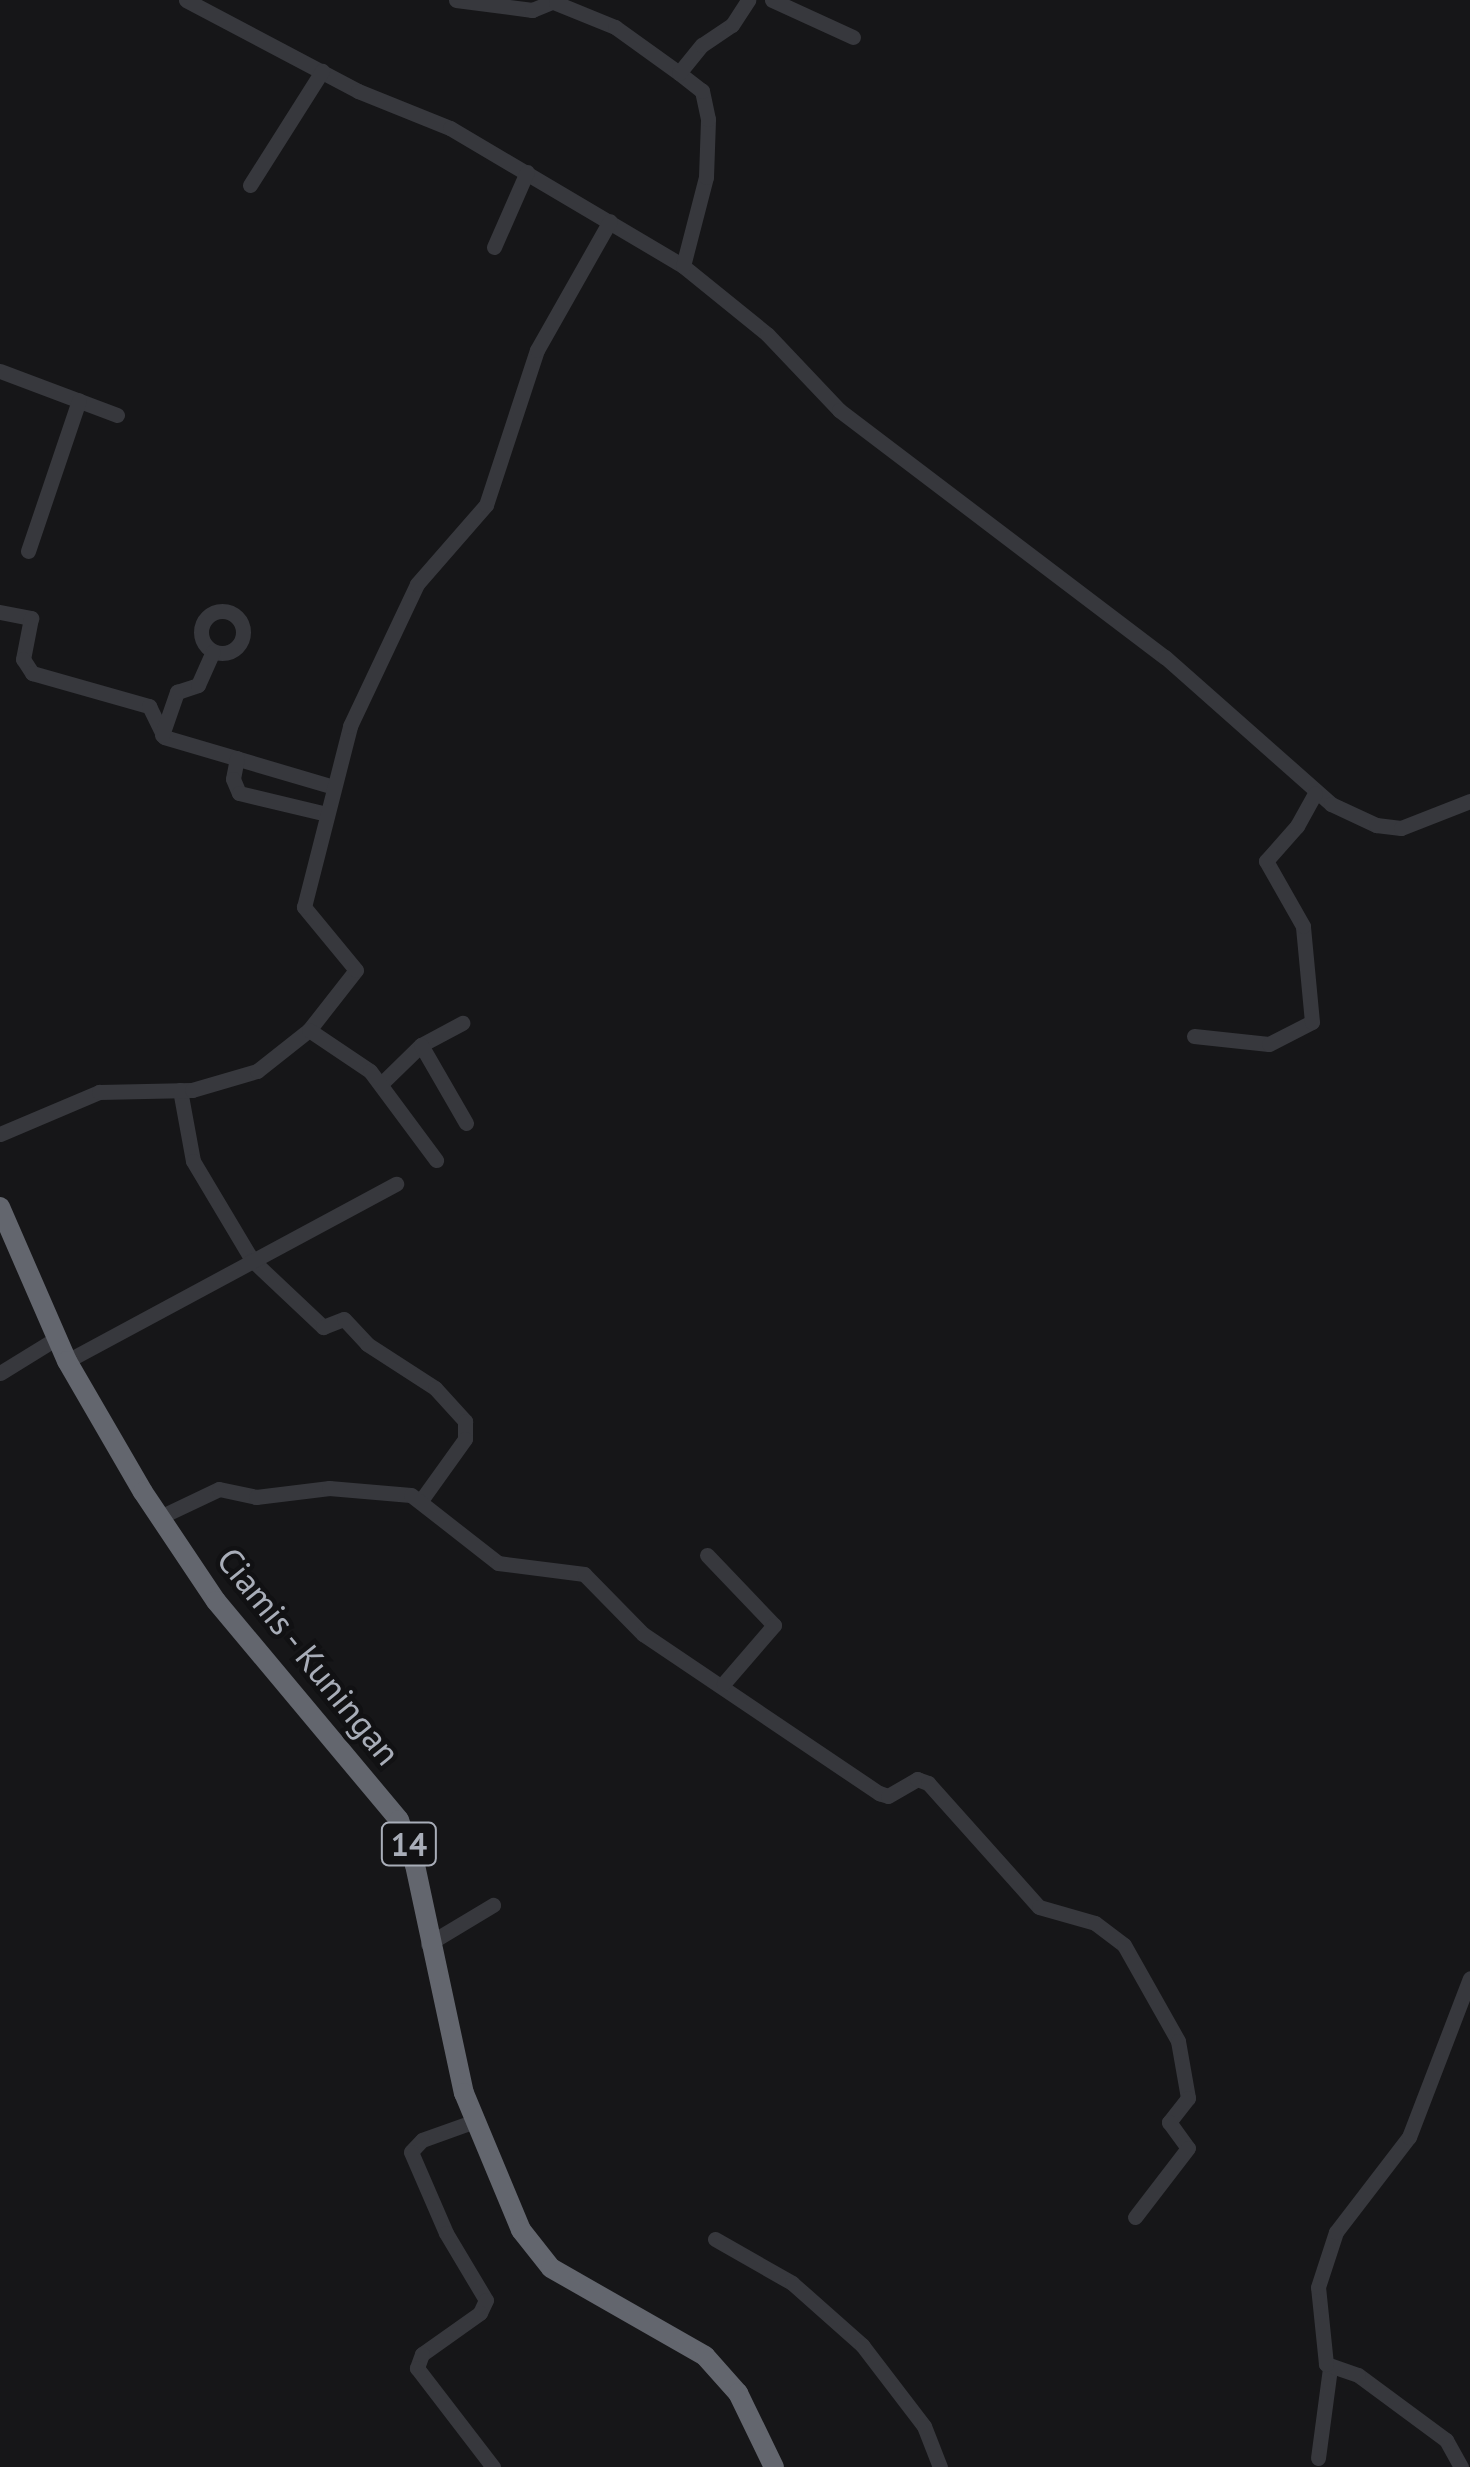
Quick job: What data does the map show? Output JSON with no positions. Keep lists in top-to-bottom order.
{
  "streets": {
    "highway": ["Ciamis - Kuningan", "14"]
  }
}
